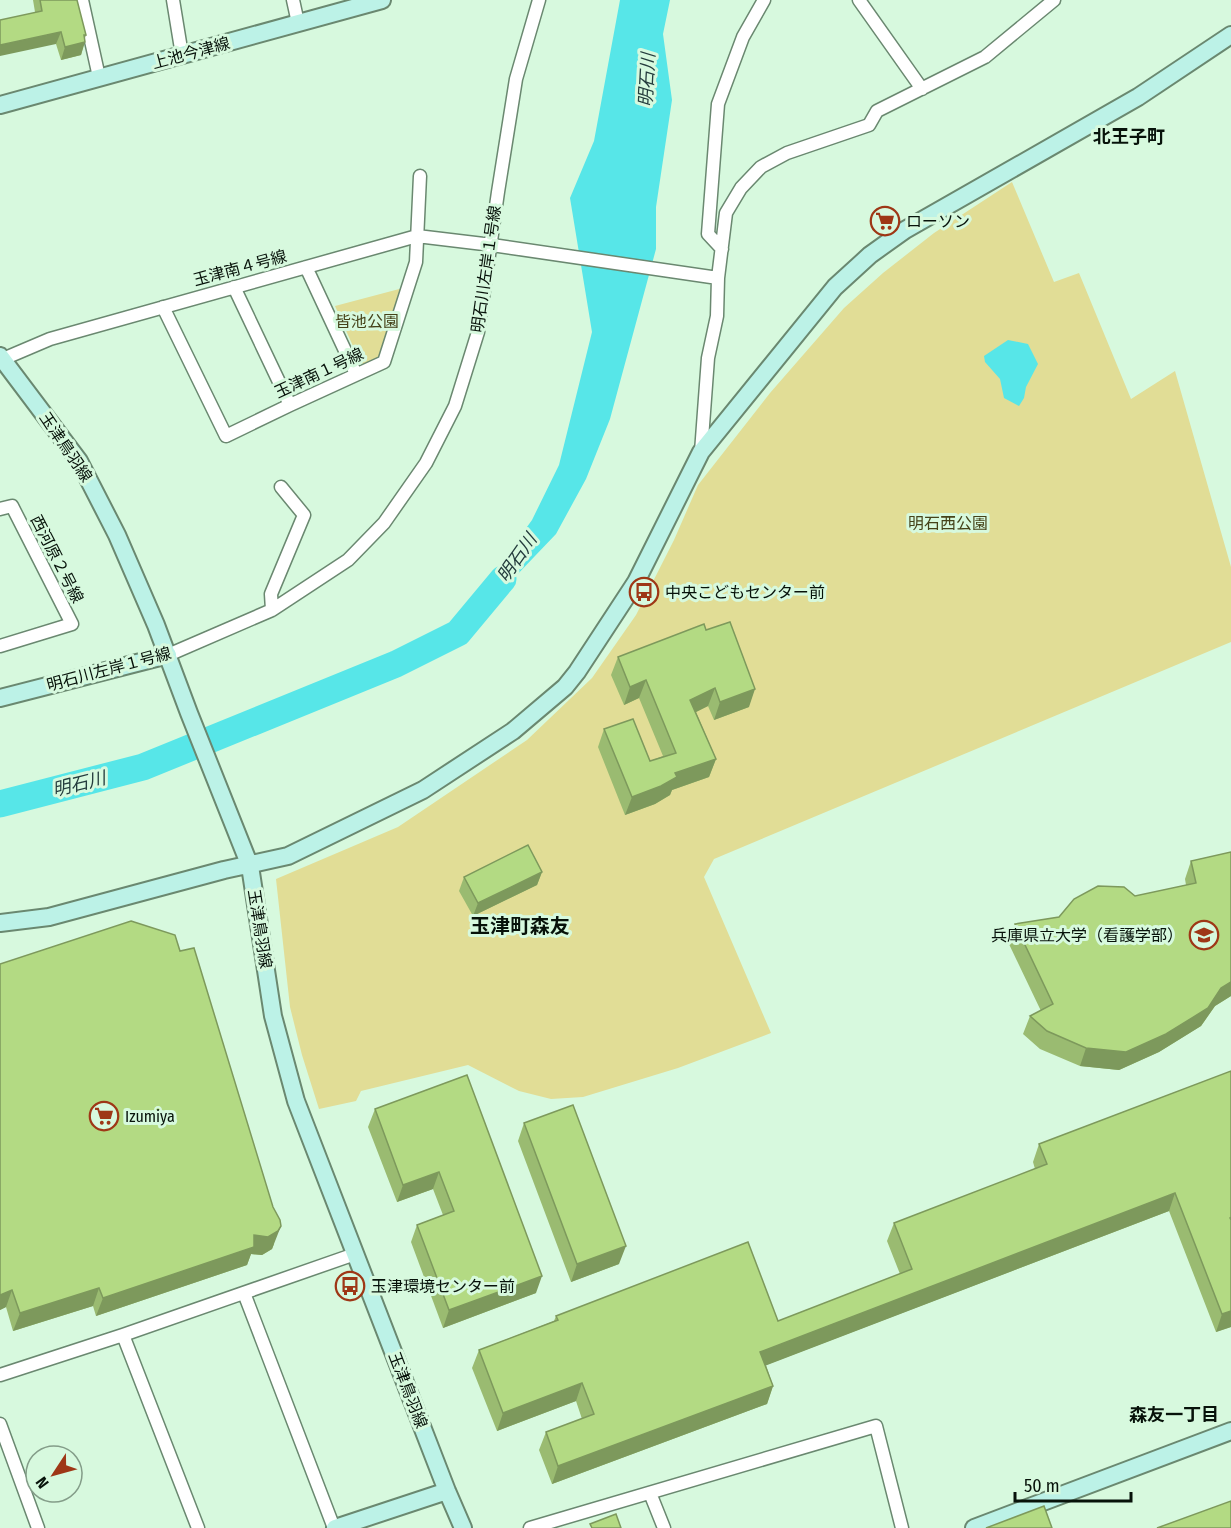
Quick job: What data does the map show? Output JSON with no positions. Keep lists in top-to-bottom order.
{
  "streets": {
    "street": [
      "上池今津線",
      "玉津南４号線",
      "明石川左岸１号線",
      "玉津南１号線",
      "玉津鳥羽線",
      "西河原２号線"
    ]
  },
  "crossings": [
    ["玉津南４号線", "明石川左岸１号線"],
    ["玉津南４号線", "玉津南１号線"],
    ["玉津南４号線", "玉津鳥羽線"],
    ["明石川左岸１号線", "玉津鳥羽線"]
  ],
  "districts": ["北王子町", "玉津町森友", "森友一丁目"],
  "water": ["明石川"],
  "parks": ["皆池公園", "明石西公園"],
  "places": {
    "supermarket": ["ローソン", "Izumiya"],
    "bus stop": ["中央こどもセンター前", "玉津環境センター前"],
    "school or university": ["兵庫県立大学（看護学部）"]
  },
  "scale_bar": "50 m",
  "north": "bottom left"
}
